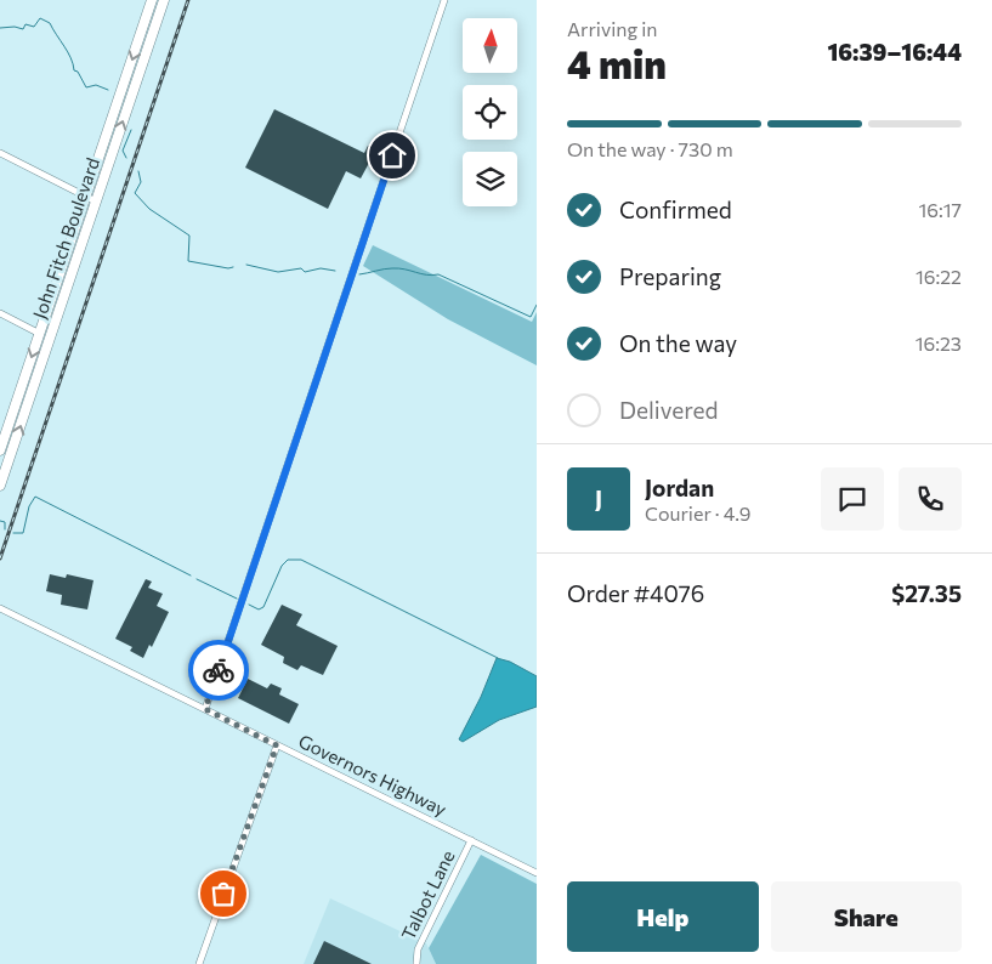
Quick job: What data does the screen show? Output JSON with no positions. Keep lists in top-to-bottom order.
{
  "streets": {
    "highway": ["John Fitch Boulevard"],
    "street": ["Governors Highway", "Talbot Lane"]
  },
  "crossings": [
    ["Governors Highway", "Talbot Lane"]
  ],
  "north": "top",
  "page": {
    "heading": ["4 min", "Arriving in", "16:39–16:44"],
    "panel": [
      "Jordan",
      "Courier · 4.9",
      "Order #4076",
      "$27.35"
    ],
    "bar": "On the way · 730 m",
    "list": [
      ["Confirmed", "16:17"],
      ["Preparing", "16:22"],
      ["On the way", "16:23"],
      "Delivered"
    ],
    "round": "J",
    "buttons": ["Help", "Share"]
  }
}
